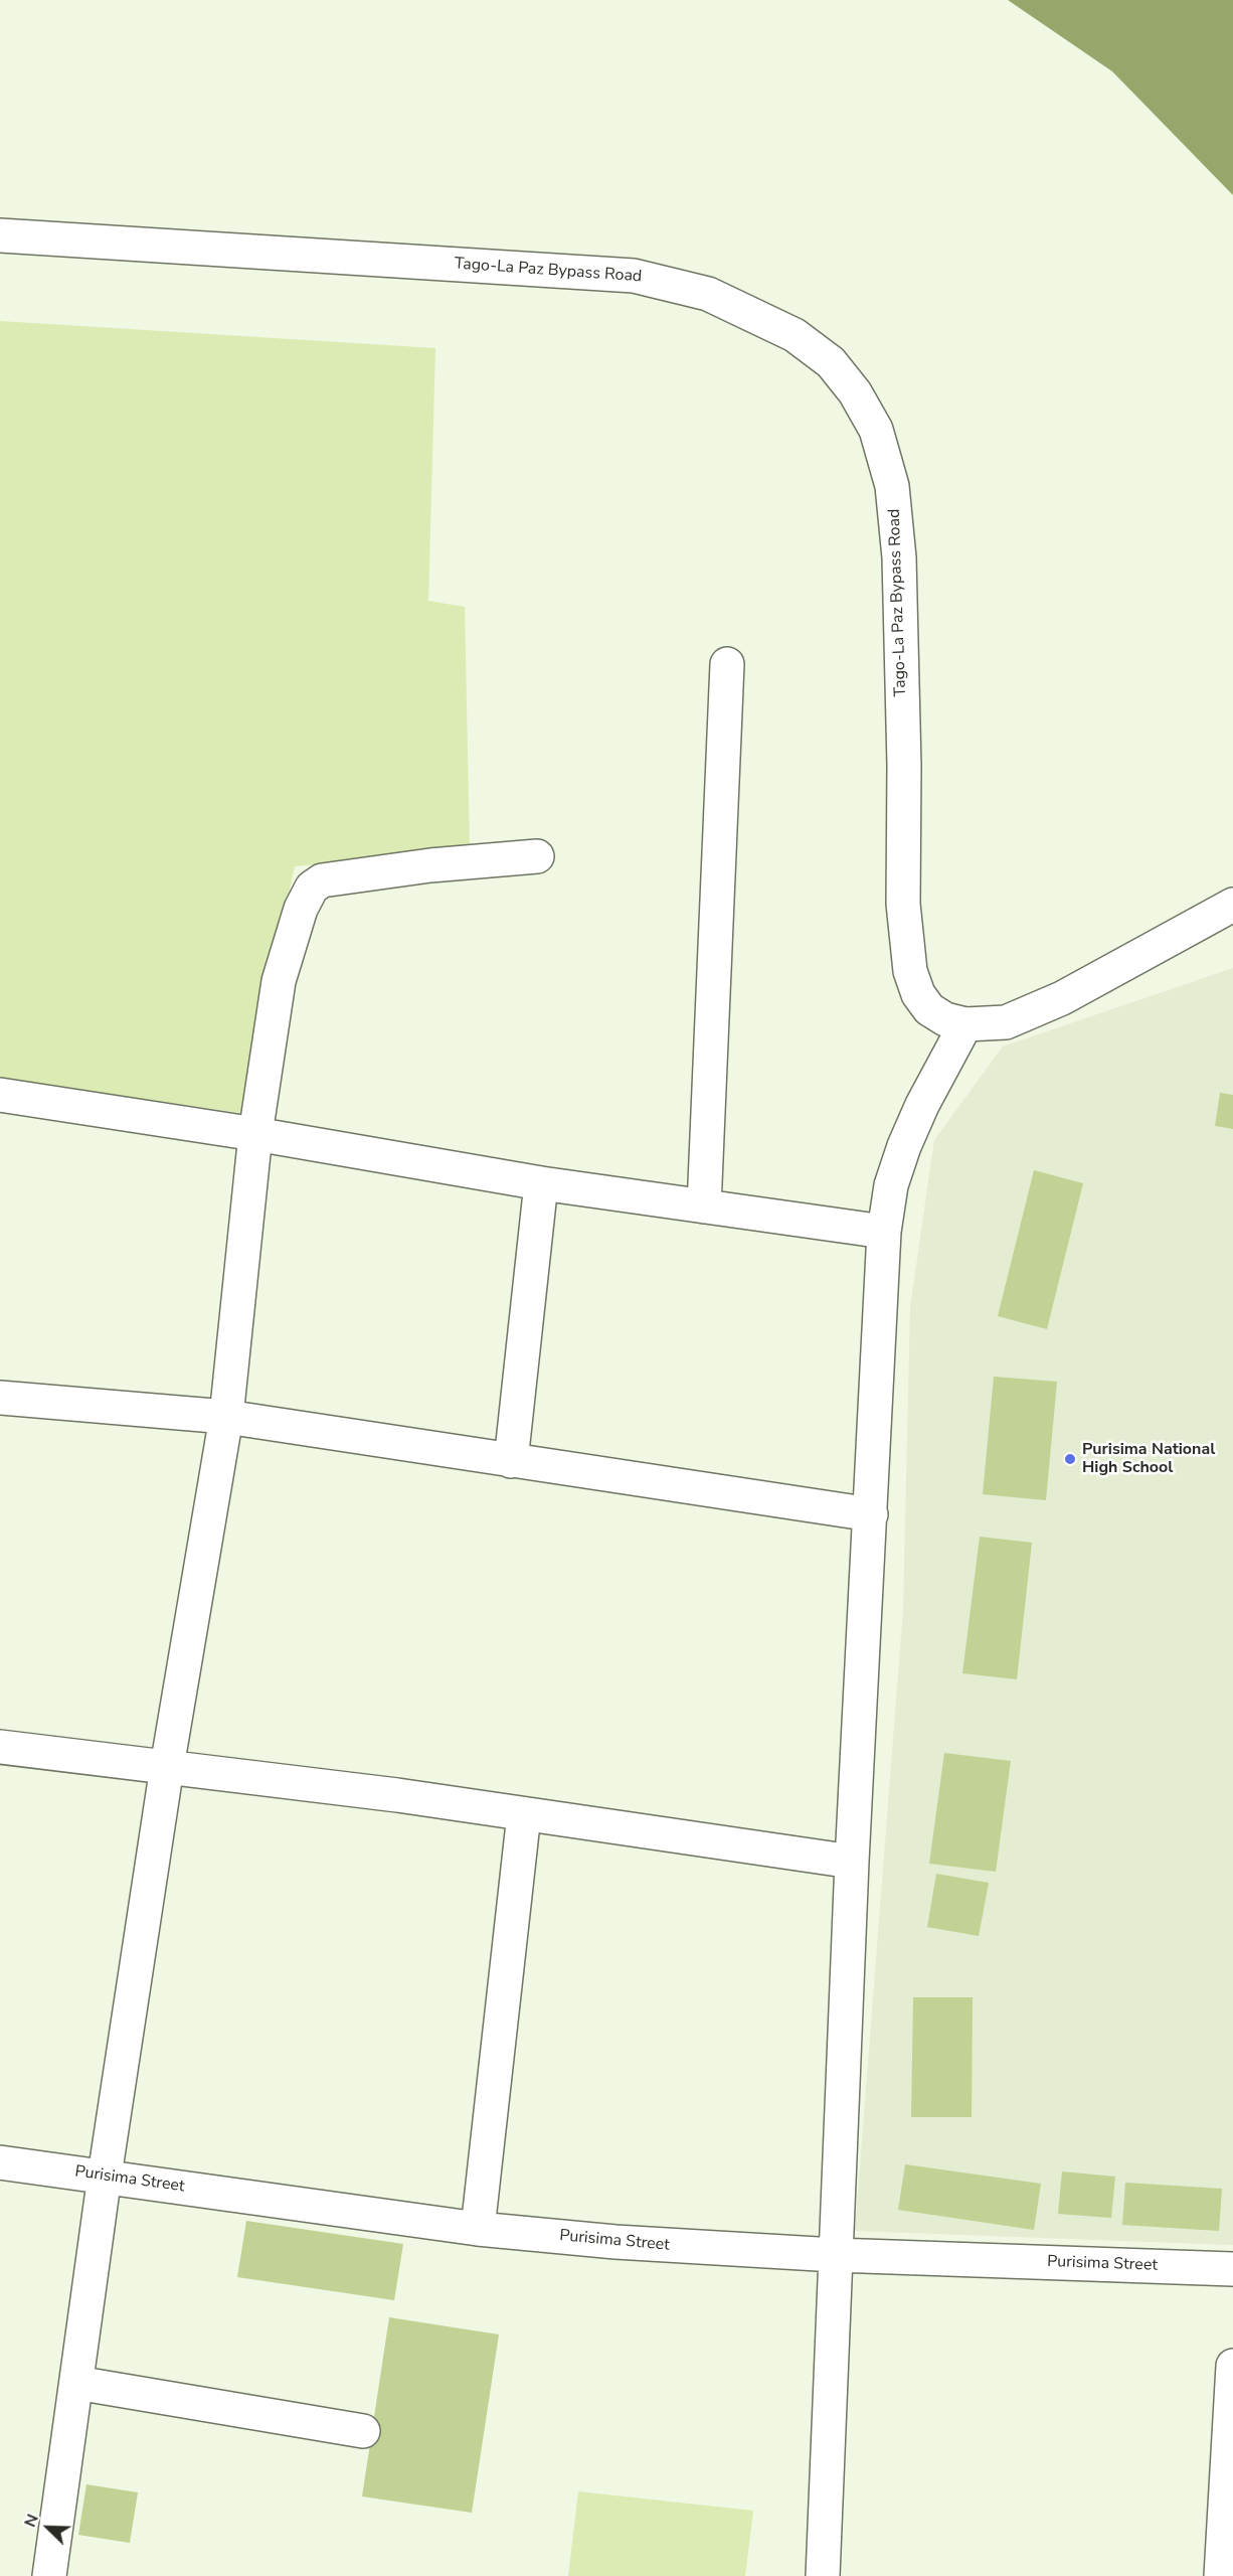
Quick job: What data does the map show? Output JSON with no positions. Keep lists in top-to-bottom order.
{
  "streets": {
    "main road": ["Tago-La Paz Bypass Road", "Purisima Street"]
  },
  "places": ["Purisima National High School"],
  "north": "top left"
}
